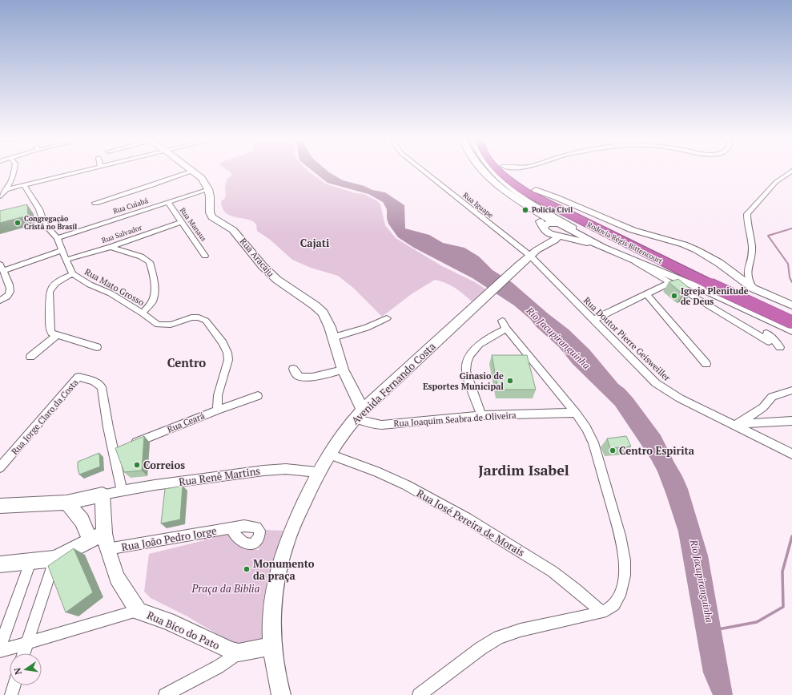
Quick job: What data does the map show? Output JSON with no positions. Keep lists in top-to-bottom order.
{
  "streets": {
    "highway": ["Rodovia Régis Bittencourt"],
    "street": [
      "Rua Iguape",
      "Rua Cuiabá",
      "Rua Manaus",
      "Rua Salvador",
      "Rua Aracaju",
      "Rua Mato Grosso",
      "Rua Doutor Pierre Geisweiller",
      "Avenida Fernando Costa",
      "Rua Jorge Claro da Costa",
      "Rua Joaquim Seabra de Oliveira",
      "Rua Ceará",
      "Rua Renê Martins",
      "Rua José Pereira de Morais",
      "Rua João Pedro Jorge",
      "Rua Bico do Pato"
    ]
  },
  "crossings": [
    ["Rua Iguape", "Rua Doutor Pierre Geisweiller"],
    ["Rua Iguape", "Avenida Fernando Costa"],
    ["Rua Cuiabá", "Rua Manaus"],
    ["Rua Cuiabá", "Rua Aracaju"],
    ["Rua Cuiabá", "Rua Mato Grosso"],
    ["Rua Manaus", "Rua Salvador"],
    ["Rua Salvador", "Rua Mato Grosso"],
    ["Rua Aracaju", "Avenida Fernando Costa"],
    ["Rua Aracaju", "Rua Joaquim Seabra de Oliveira"],
    ["Rua Mato Grosso", "Rua Ceará"],
    ["Rua Doutor Pierre Geisweiller", "Avenida Fernando Costa"],
    ["Avenida Fernando Costa", "Rua Joaquim Seabra de Oliveira"],
    ["Avenida Fernando Costa", "Rua Renê Martins"],
    ["Avenida Fernando Costa", "Rua José Pereira de Morais"],
    ["Avenida Fernando Costa", "Rua Bico do Pato"],
    ["Rua Jorge Claro da Costa", "Rua Ceará"],
    ["Rua Jorge Claro da Costa", "Rua Renê Martins"],
    ["Rua Renê Martins", "Rua Bico do Pato"],
    ["Rua João Pedro Jorge", "Rua Bico do Pato"]
  ],
  "districts": ["Cajati", "Centro", "Jardim Isabel"],
  "water": ["Rio Jacupiranguinha"],
  "parks": ["Praça da Biblia"],
  "places": [
    "Policia Civil",
    "Congregação Cristã no Brasil",
    "Igreja Plenitude de Deus",
    "Ginasio de Esportes Municipal",
    "Centro Espirita",
    "Correios",
    "Monumento da praça"
  ],
  "north": "left"
}
